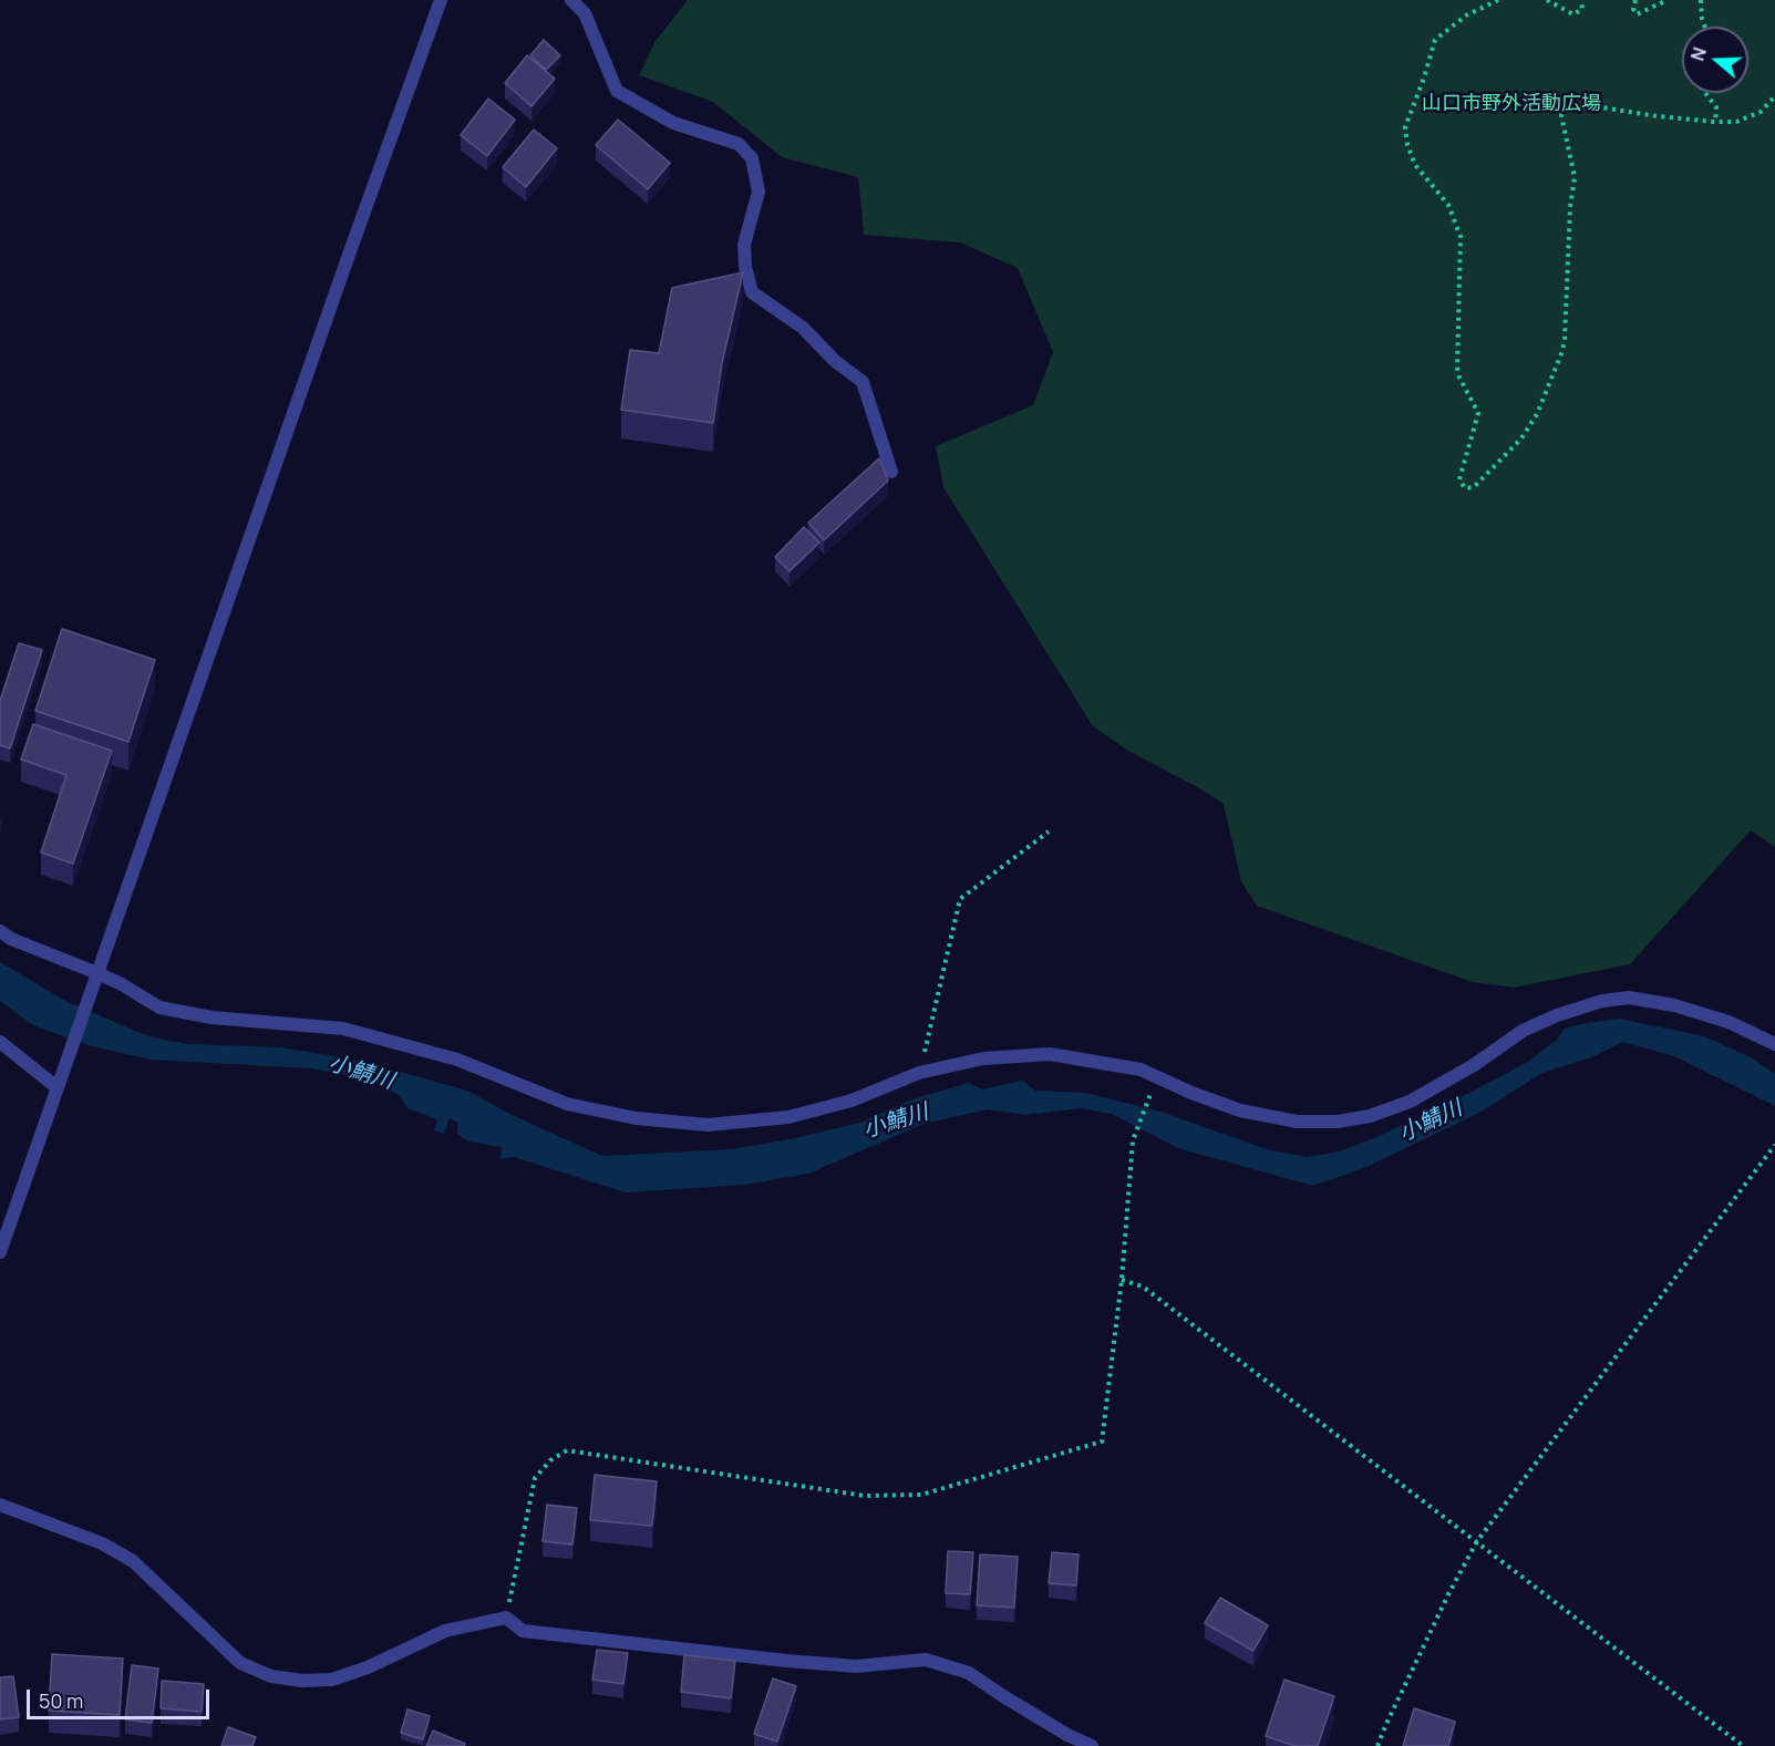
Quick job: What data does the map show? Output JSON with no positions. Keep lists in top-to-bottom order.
{
  "water": ["小鯖川"],
  "parks": ["山口市野外活動広場"],
  "scale_bar": "50 m",
  "north": "left"
}
